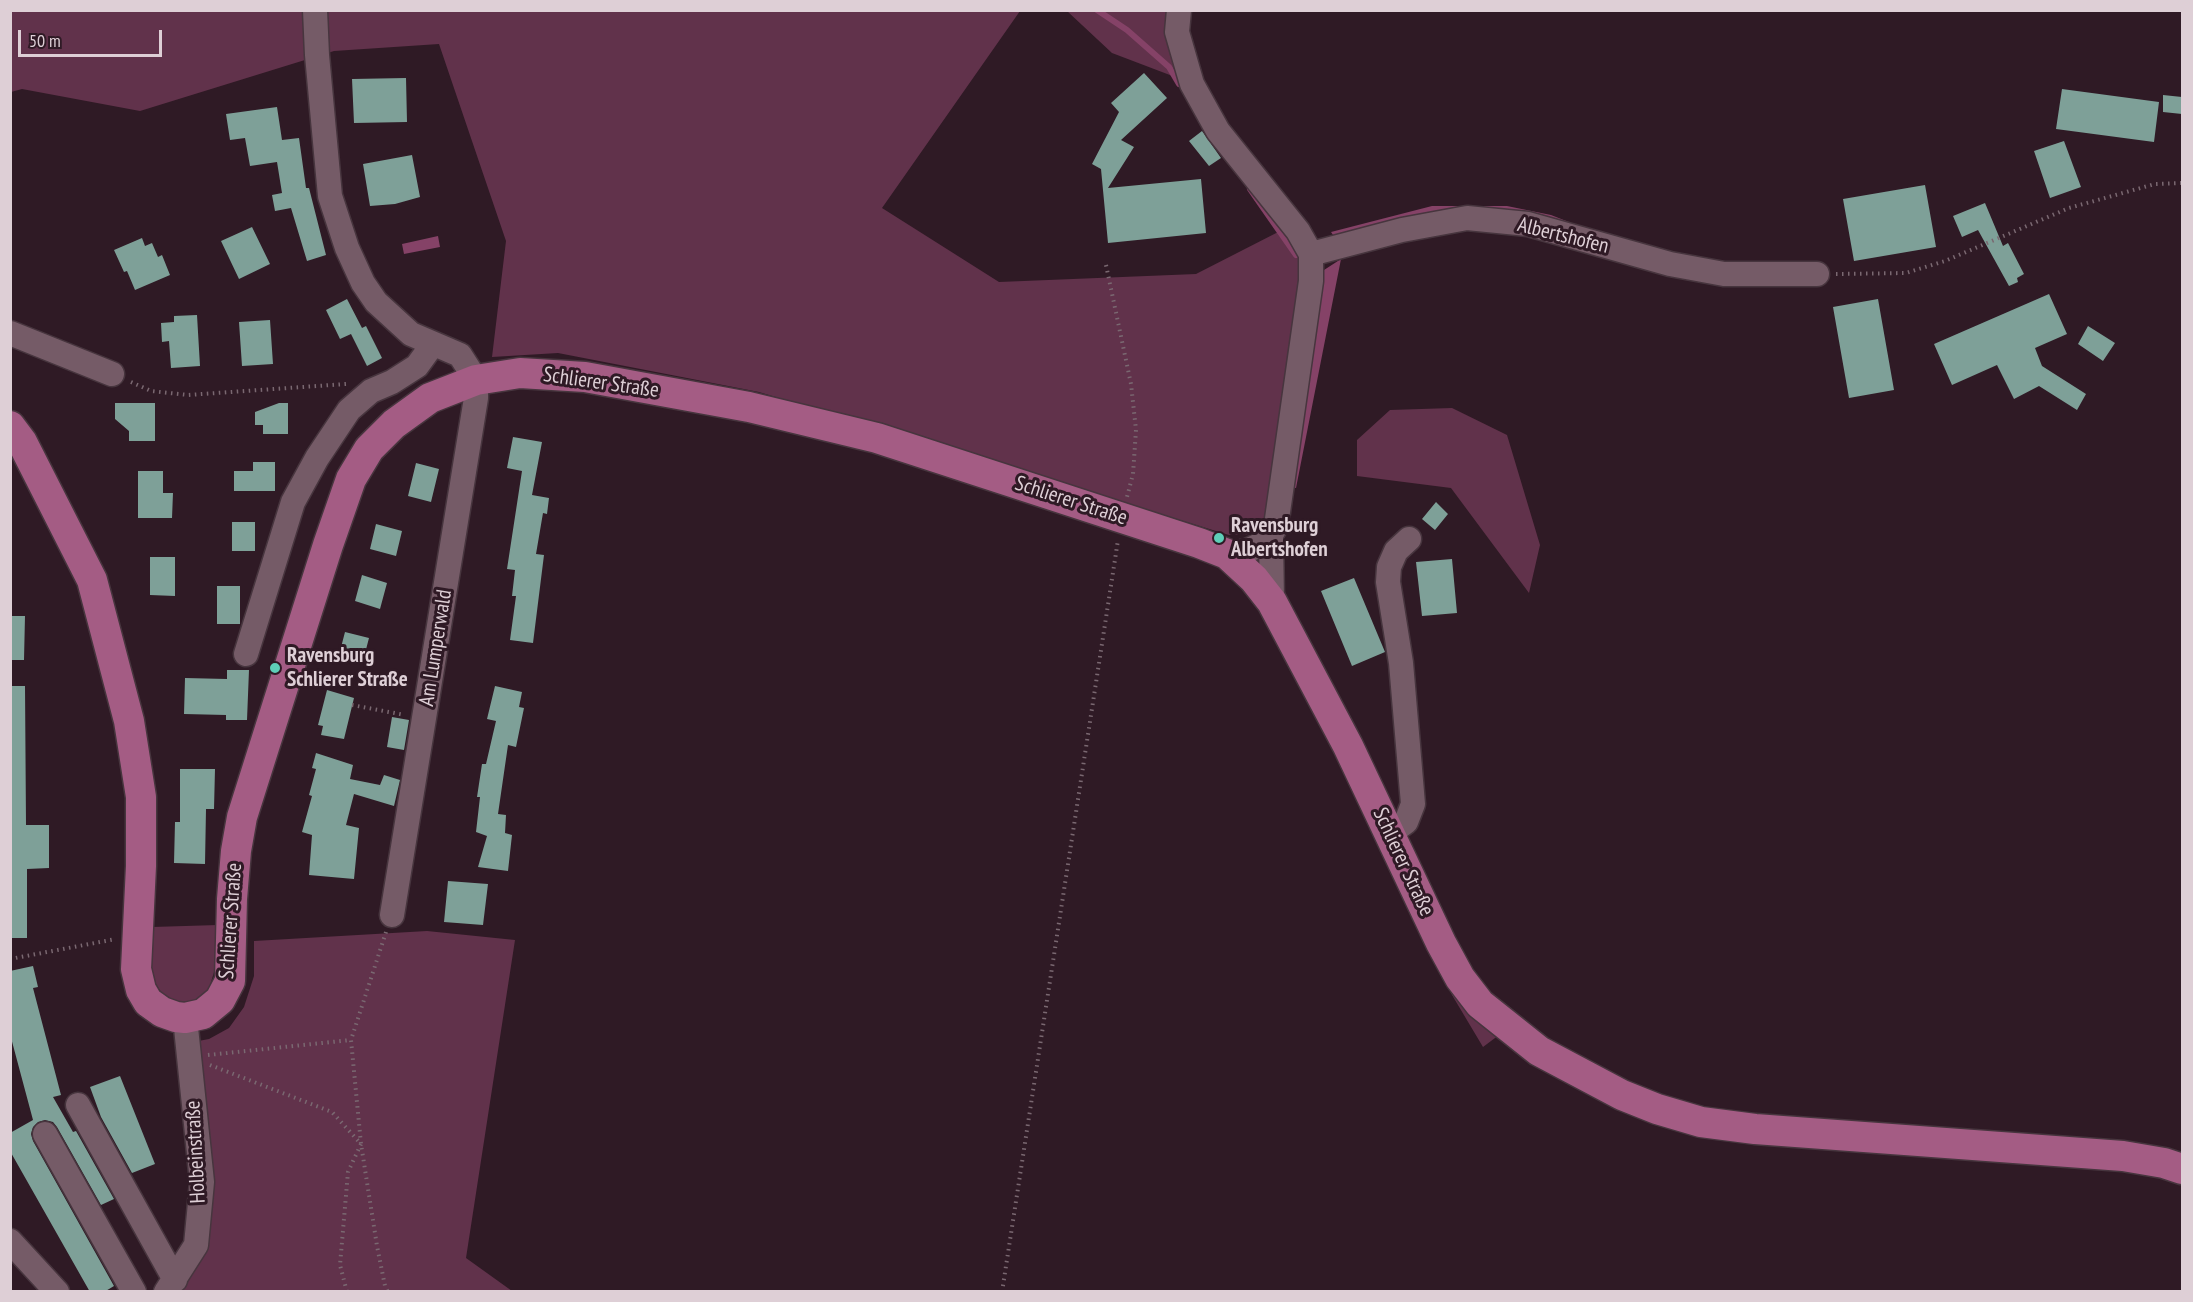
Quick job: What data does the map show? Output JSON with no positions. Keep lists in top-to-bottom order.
{
  "streets": {
    "main road": ["Schlierer Straße"],
    "street": ["Albertshofen", "Am Lumperwald", "Holbeinstraße"]
  },
  "crossings": [
    ["Schlierer Straße", "Am Lumperwald"],
    ["Schlierer Straße", "Holbeinstraße"]
  ],
  "places": ["Ravensburg Albertshofen", "Ravensburg Schlierer Straße"],
  "scale_bar": "50 m"
}
